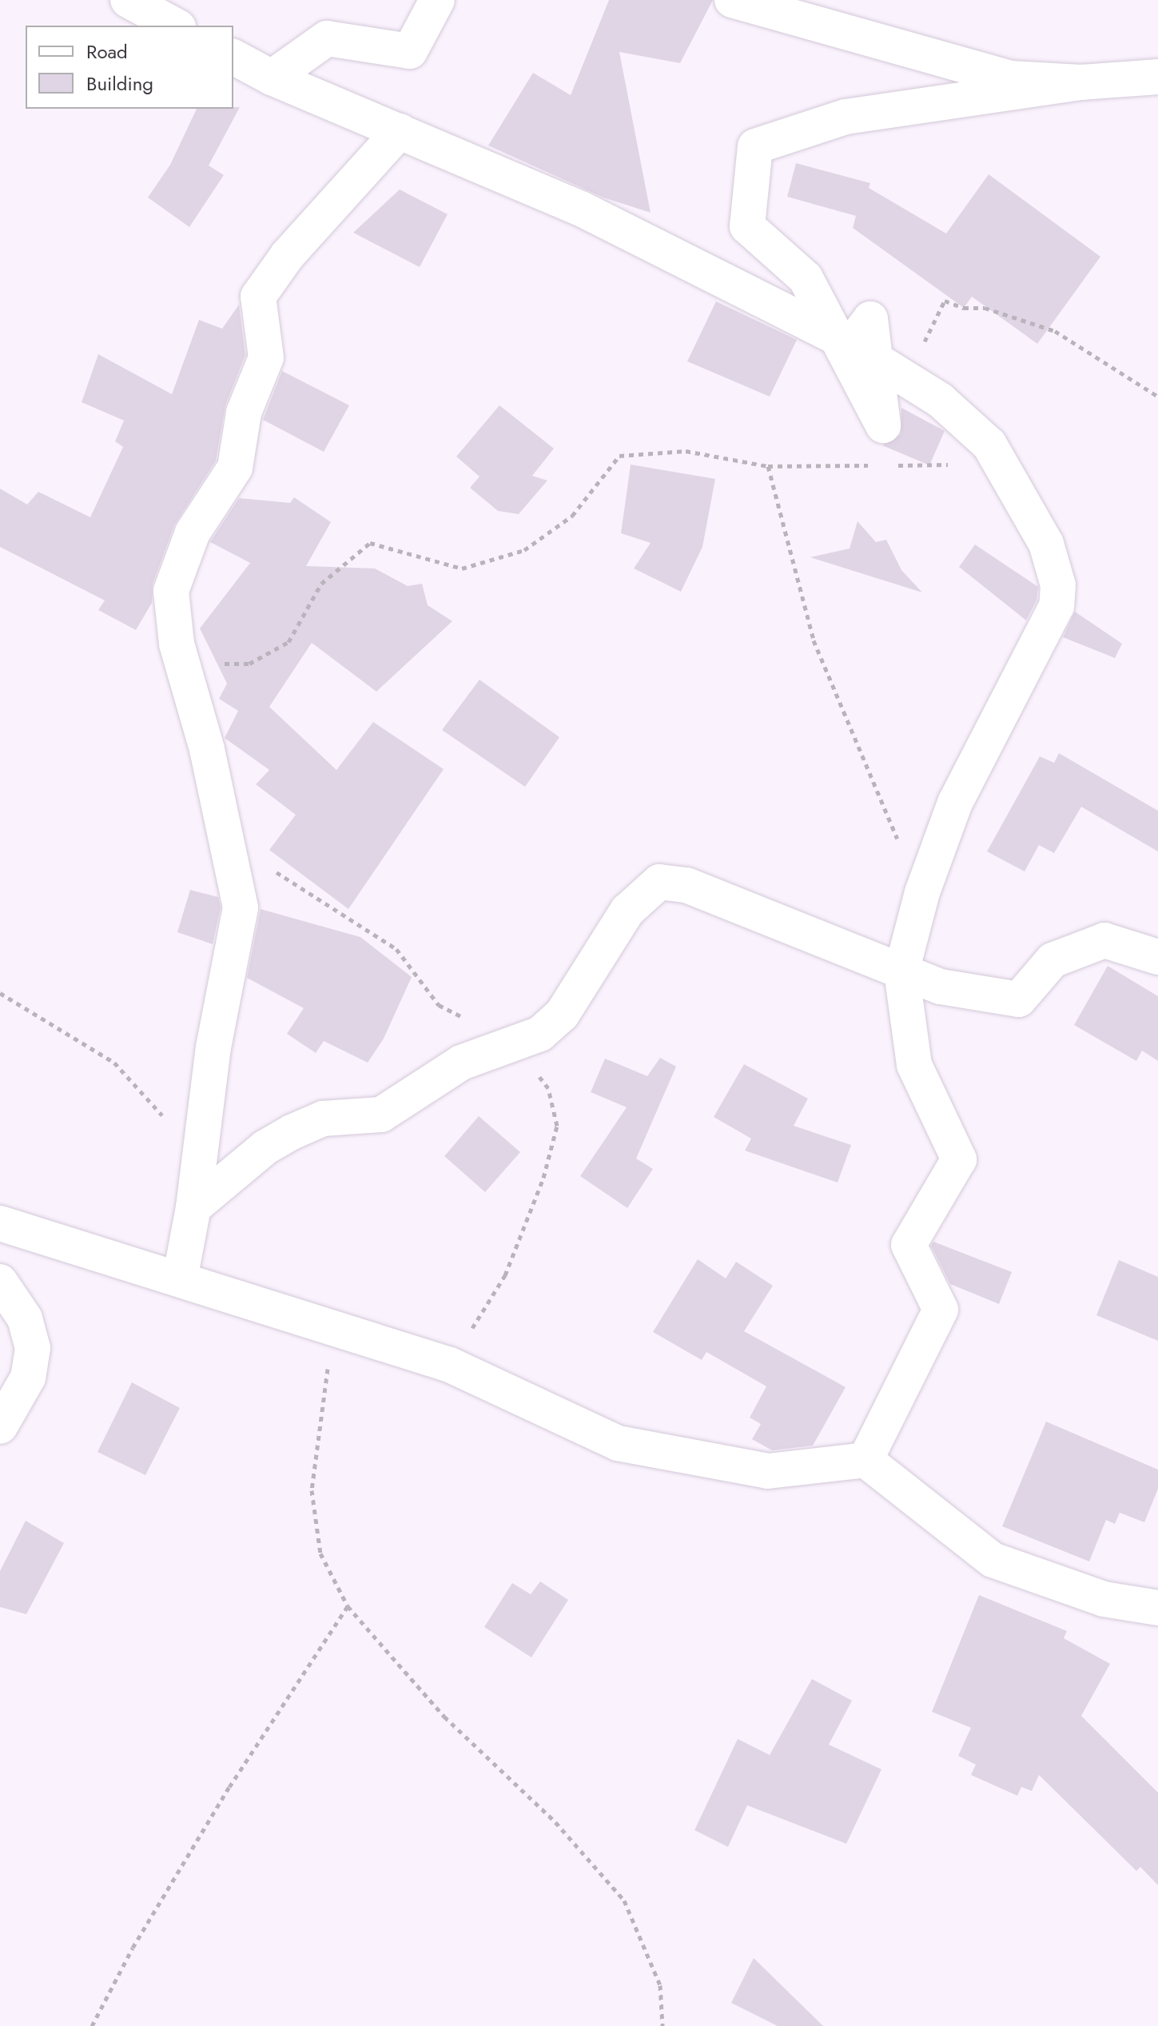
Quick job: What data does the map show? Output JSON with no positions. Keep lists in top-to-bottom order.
{
  "legend": ["Road", "Building"]
}
